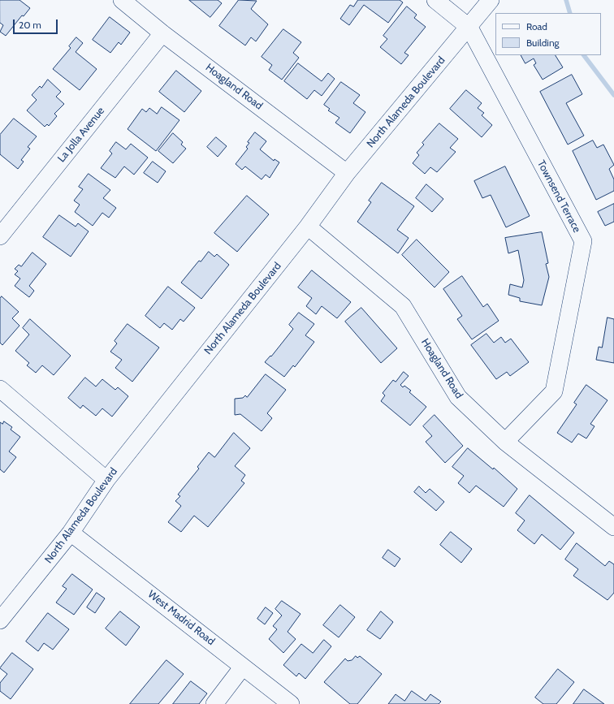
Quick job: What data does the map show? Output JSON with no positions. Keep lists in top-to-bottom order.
{
  "streets": {
    "street": [
      "Hoagland Road",
      "North Alameda Boulevard",
      "La Jolla Avenue",
      "Townsend Terrace",
      "West Madrid Road"
    ]
  },
  "crossings": [
    ["Hoagland Road", "North Alameda Boulevard"],
    ["Hoagland Road", "La Jolla Avenue"],
    ["Hoagland Road", "Townsend Terrace"],
    ["North Alameda Boulevard", "Townsend Terrace"],
    ["North Alameda Boulevard", "West Madrid Road"]
  ],
  "legend": ["Road", "Building"],
  "scale_bar": "20 m"
}
